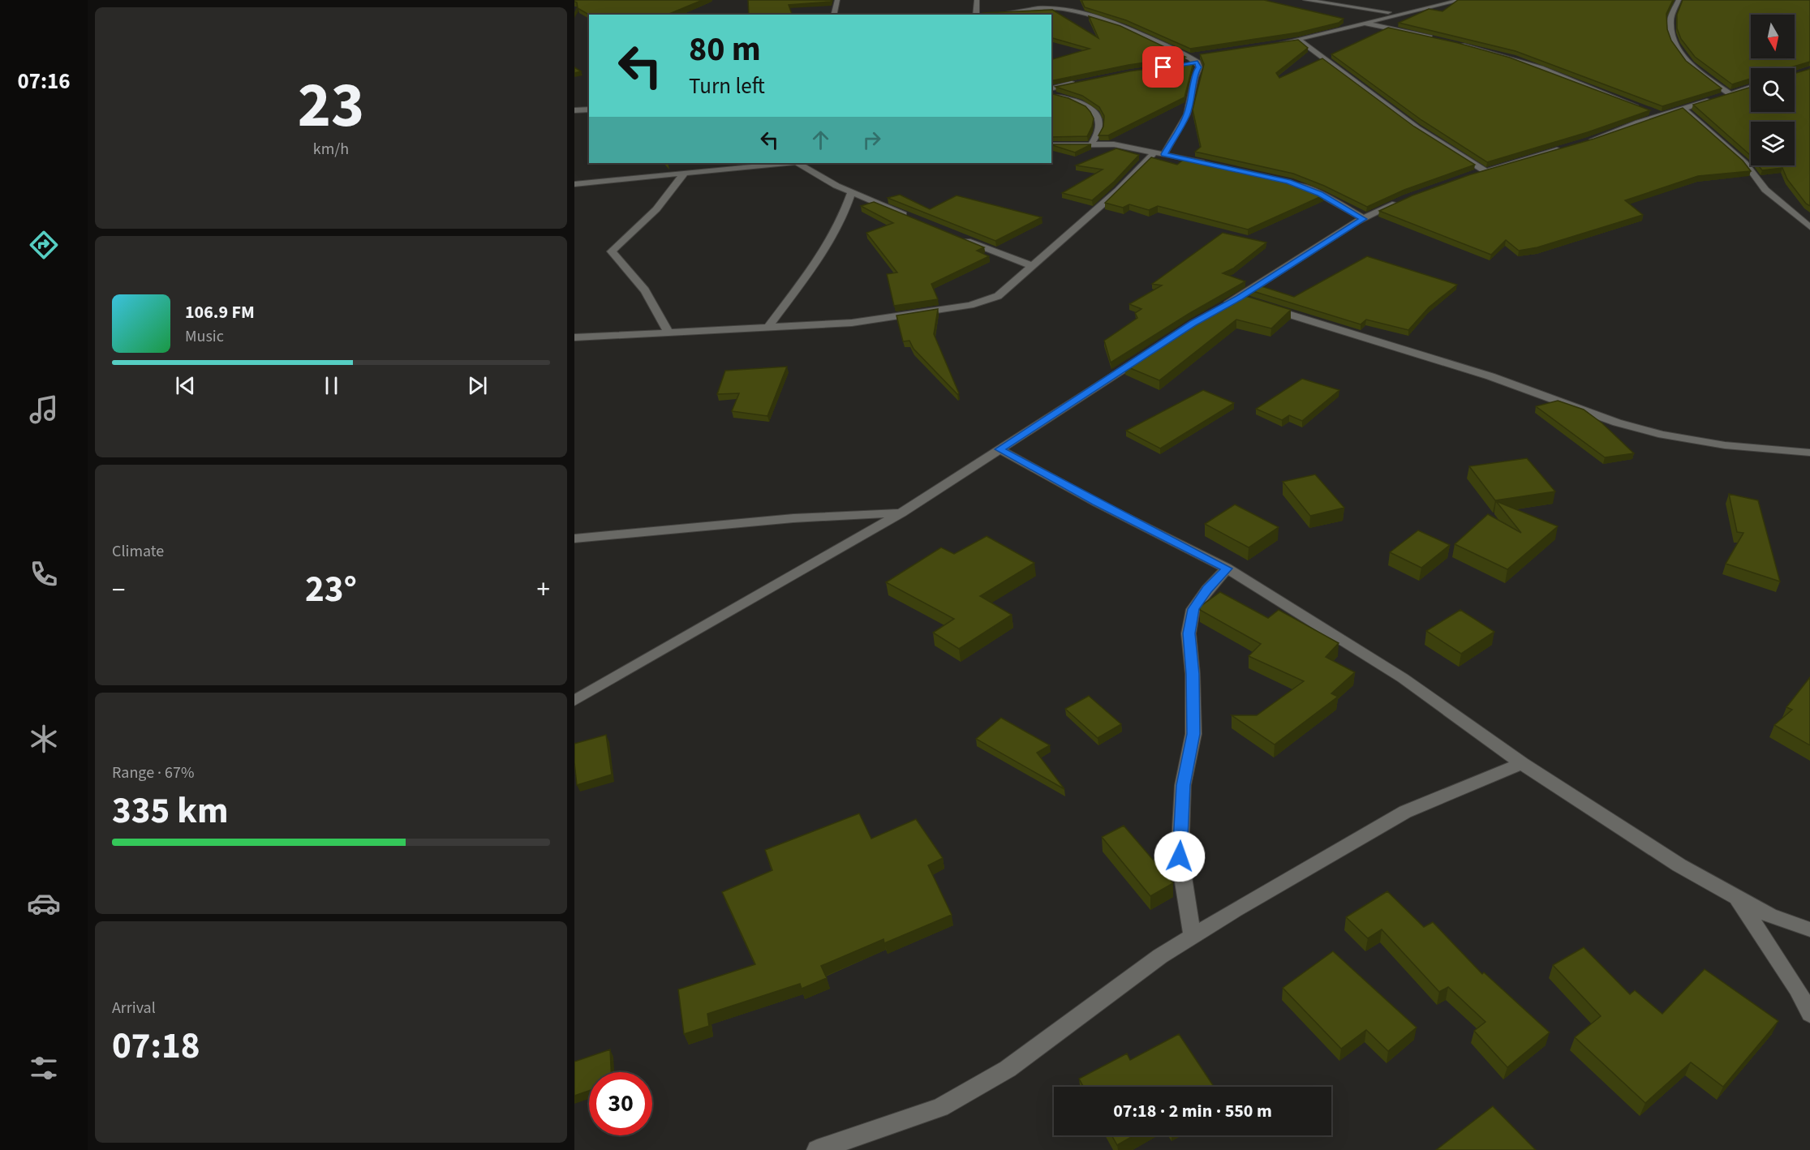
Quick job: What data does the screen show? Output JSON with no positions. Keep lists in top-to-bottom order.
{
  "north": "bottom",
  "page": {
    "tabs": "07:16",
    "tile": [
      ["23", "km/h"],
      "Climate",
      ["Range · 67%", "335 km"],
      ["Arrival", "07:18"]
    ],
    "turn": ["80 m", "Turn left"],
    "song": ["106.9 FM", "Music"],
    "heat": ["−", "23°", "+"],
    "limit": "30",
    "trip": "07:18 · 2 min · 550 m"
  }
}
